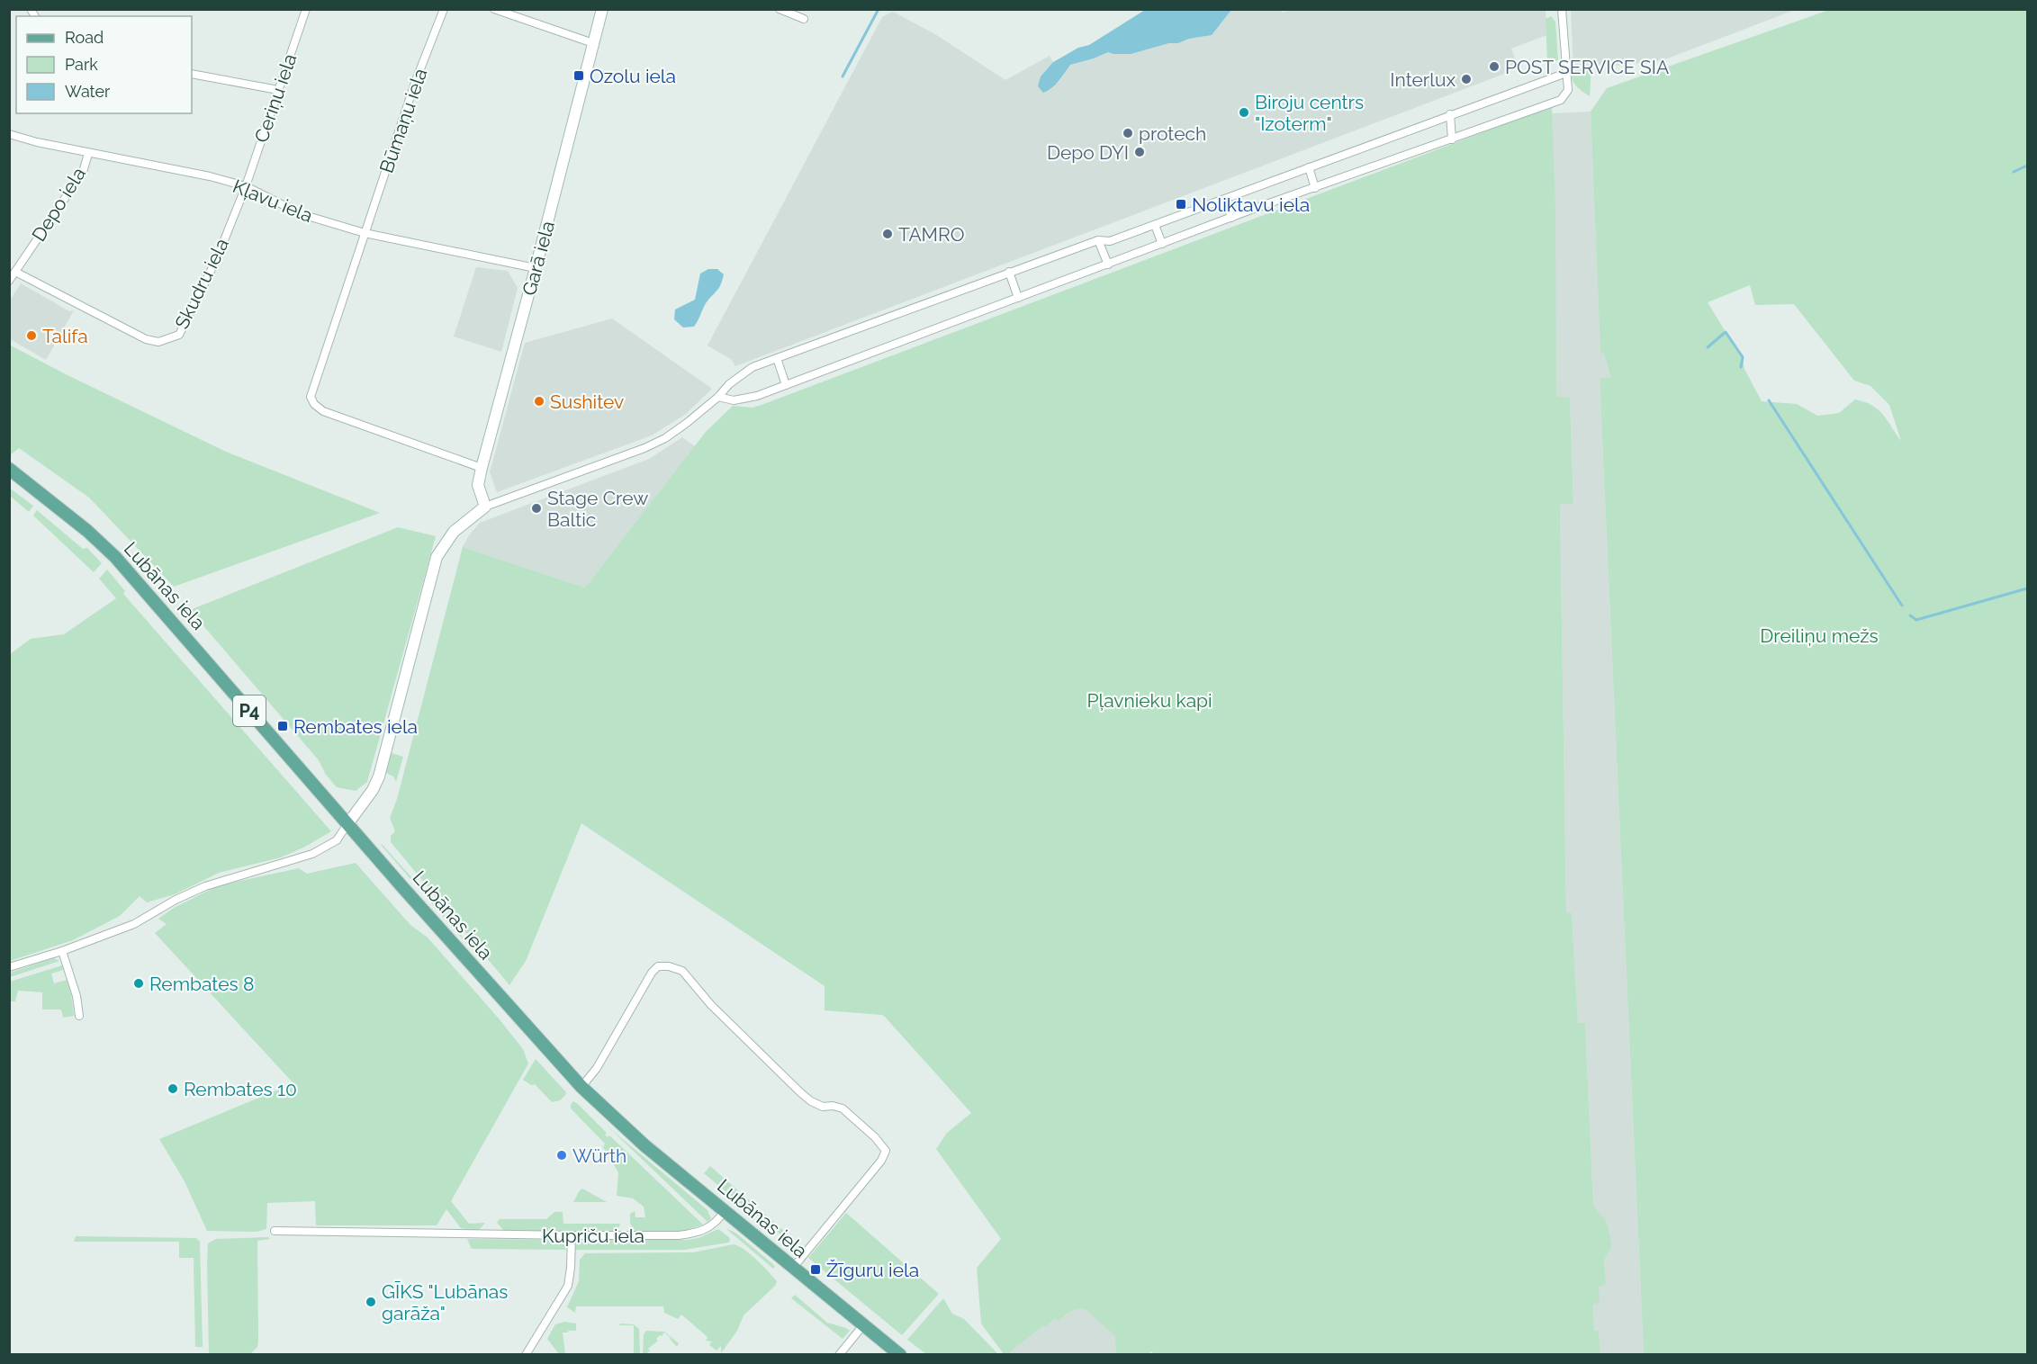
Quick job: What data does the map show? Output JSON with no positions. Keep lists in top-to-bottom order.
{
  "streets": {
    "main road": ["Lubānas iela", "P4"],
    "street": [
      "Ceriņu iela",
      "Būmaņu iela",
      "Kļavu iela",
      "Depo iela",
      "Garā iela",
      "Skudru iela",
      "Kupriču iela"
    ]
  },
  "crossings": [
    ["Ceriņu iela", "Kļavu iela"],
    ["Ceriņu iela", "Skudru iela"],
    ["Būmaņu iela", "Kļavu iela"],
    ["Būmaņu iela", "Garā iela"],
    ["Kļavu iela", "Depo iela"],
    ["Kļavu iela", "Garā iela"],
    ["Kļavu iela", "Skudru iela"],
    ["Depo iela", "Skudru iela"],
    ["Lubānas iela", "Kupriču iela"]
  ],
  "parks": ["Dreiliņu mežs", "Pļavnieku kapi"],
  "places": {
    "other": [
      "POST SERVICE SIA",
      "Interlux",
      "Biroju centrs \"Izoterm\"",
      "protech",
      "Depo DYI",
      "TAMRO",
      "Talifa",
      "Sushitev",
      "Stage Crew Baltic",
      "Rembates 8",
      "Rembates 10",
      "Würth",
      "GĪKS \"Lubānas garāža\""
    ],
    "transit": [
      "Ozolu iela",
      "Noliktavu iela",
      "Rembates iela",
      "Žīguru iela"
    ]
  },
  "legend": ["Road", "Park", "Water"]
}
